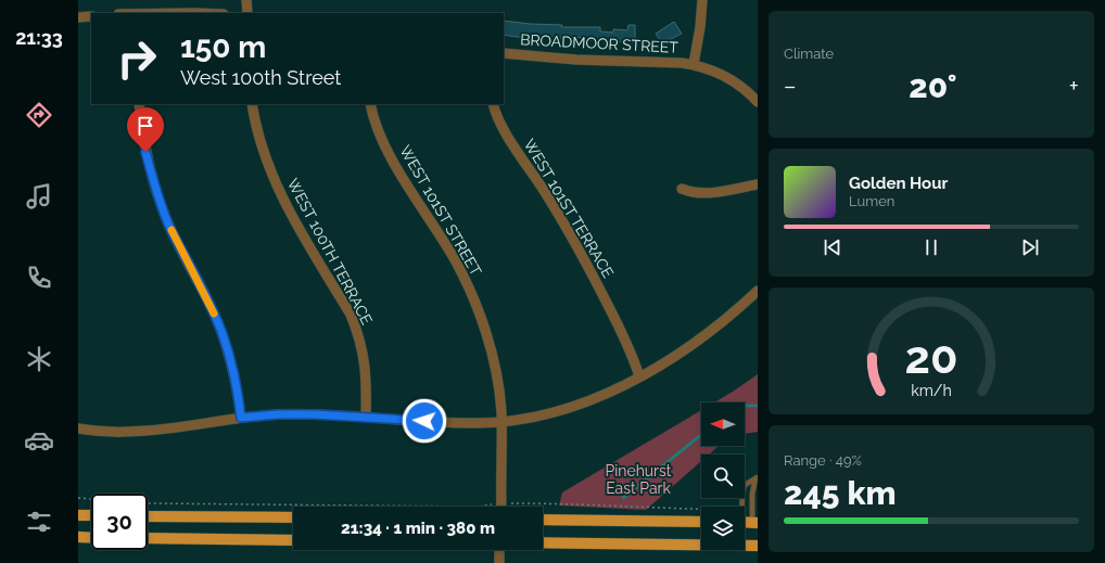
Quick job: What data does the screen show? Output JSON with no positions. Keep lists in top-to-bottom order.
{
  "streets": {
    "street": [
      "BROADMOOR STREET",
      "WEST 101ST TERRACE",
      "WEST 101ST STREET",
      "WEST 100TH TERRACE"
    ]
  },
  "parks": ["Pinehurst East Park"],
  "north": "left",
  "page": {
    "tabs": "21:33",
    "tile": [
      "Climate",
      ["Range · 49%", "245 km"]
    ],
    "turn": ["150 m", "West 100th Street"],
    "heat": ["−", "20°", "+"],
    "song": ["Golden Hour", "Lumen"],
    "limit": "30",
    "trip": "21:34 · 1 min · 380 m",
    "gauge": ["20", "km/h"]
  }
}
